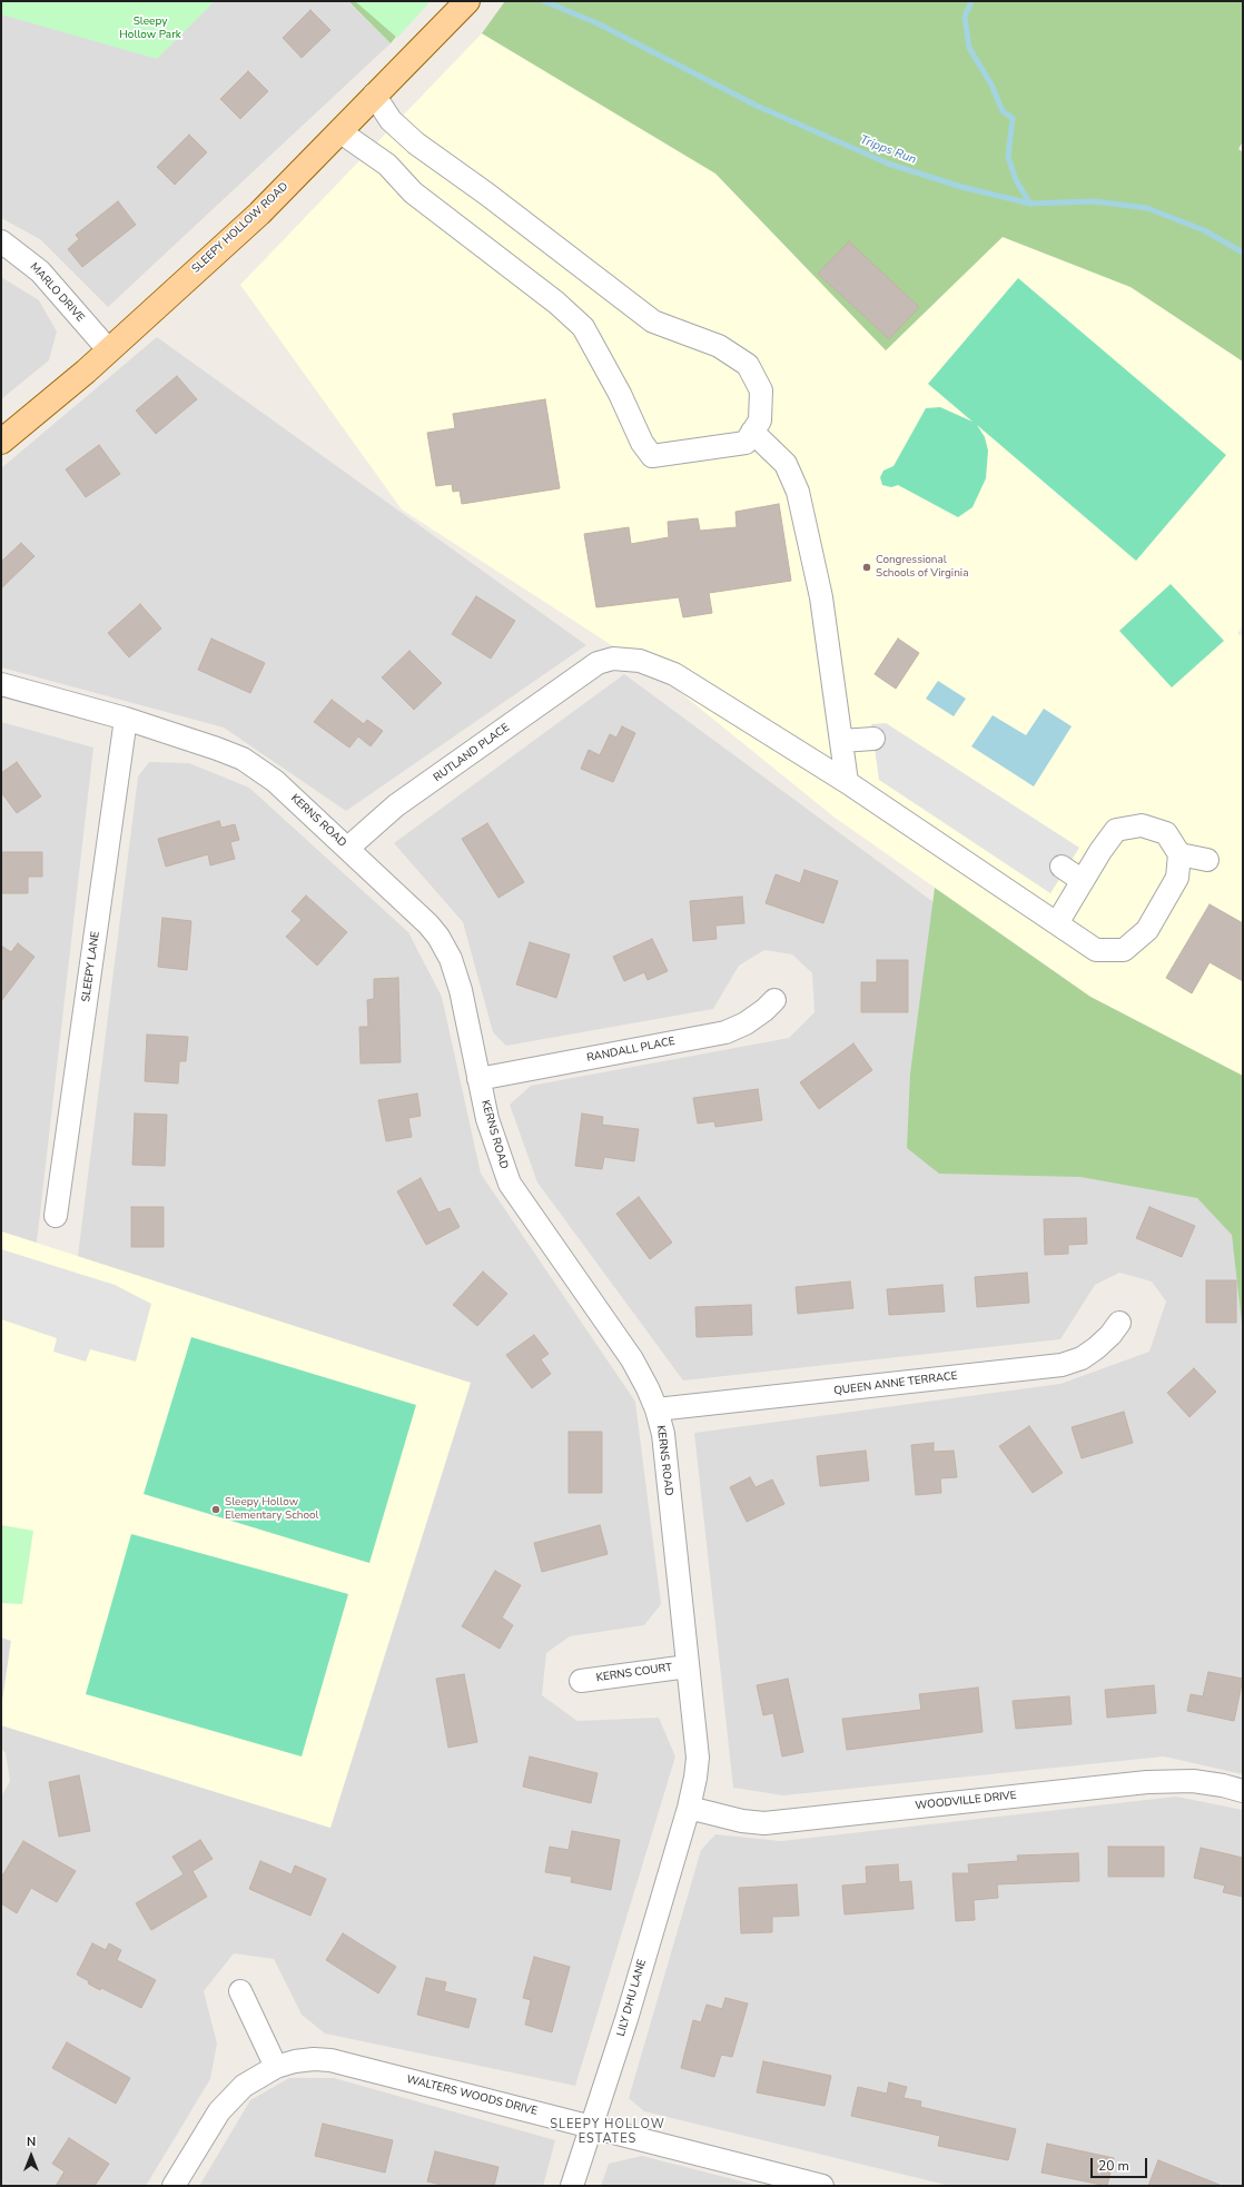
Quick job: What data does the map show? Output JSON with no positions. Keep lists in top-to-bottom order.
{
  "streets": {
    "main road": ["SLEEPY HOLLOW ROAD"],
    "street": [
      "MARLO DRIVE",
      "RUTLAND PLACE",
      "KERNS ROAD",
      "SLEEPY LANE",
      "RANDALL PLACE",
      "QUEEN ANNE TERRACE",
      "KERNS COURT",
      "WOODVILLE DRIVE",
      "LILY DHU LANE",
      "WALTERS WOODS DRIVE"
    ]
  },
  "crossings": [
    ["SLEEPY HOLLOW ROAD", "MARLO DRIVE"],
    ["RUTLAND PLACE", "KERNS ROAD"],
    ["KERNS ROAD", "SLEEPY LANE"],
    ["KERNS ROAD", "RANDALL PLACE"],
    ["KERNS ROAD", "QUEEN ANNE TERRACE"],
    ["KERNS ROAD", "KERNS COURT"],
    ["KERNS ROAD", "WOODVILLE DRIVE"],
    ["KERNS ROAD", "LILY DHU LANE"],
    ["WOODVILLE DRIVE", "LILY DHU LANE"],
    ["LILY DHU LANE", "WALTERS WOODS DRIVE"]
  ],
  "districts": ["SLEEPY HOLLOW ESTATES"],
  "water": ["Tripps Run"],
  "parks": ["Sleepy Hollow Park"],
  "places": ["Congressional Schools of Virginia", "Sleepy Hollow Elementary School"],
  "scale_bar": "20 m",
  "north": "top"
}
